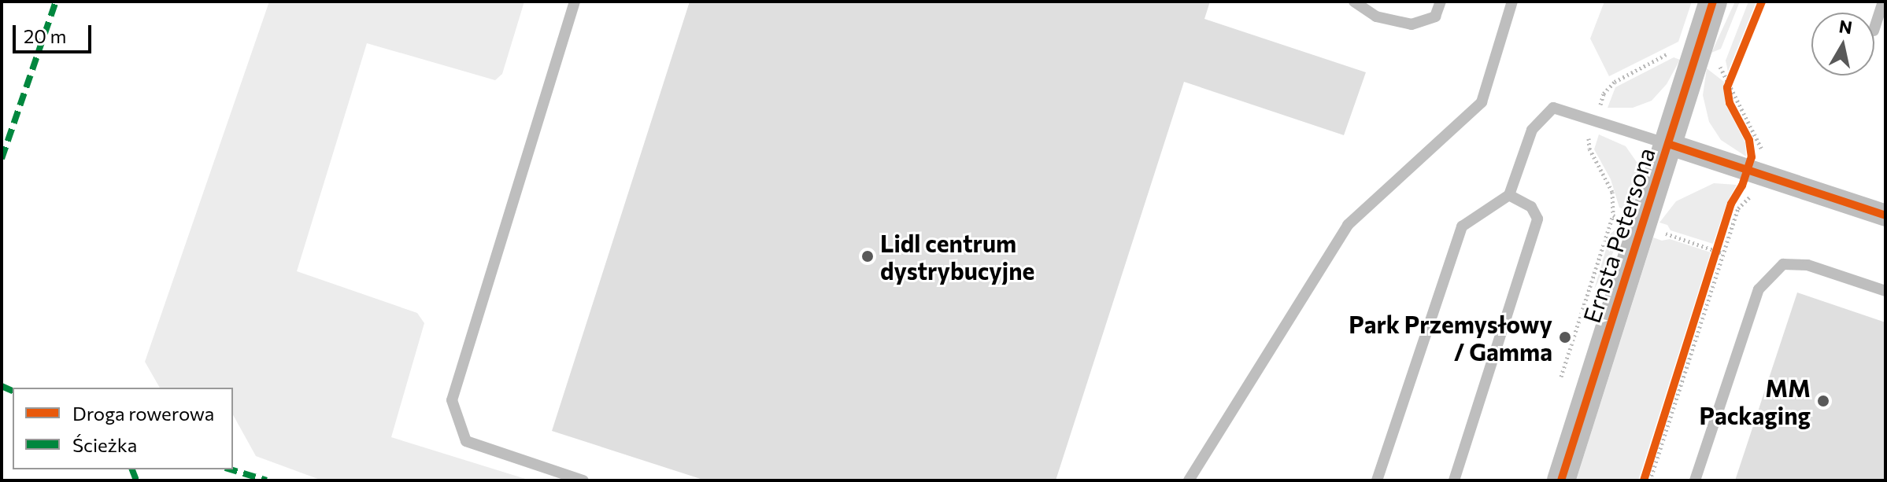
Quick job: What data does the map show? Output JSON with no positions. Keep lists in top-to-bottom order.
{
  "streets": {
    "street": ["Ernsta Petersona"]
  },
  "places": ["Lidl centrum dystrybucyjne", "Park Przemysłowy / Gamma", "MM Packaging"],
  "legend": ["Droga rowerowa", "Ścieżka"],
  "scale_bar": "20 m",
  "north": "top"
}
